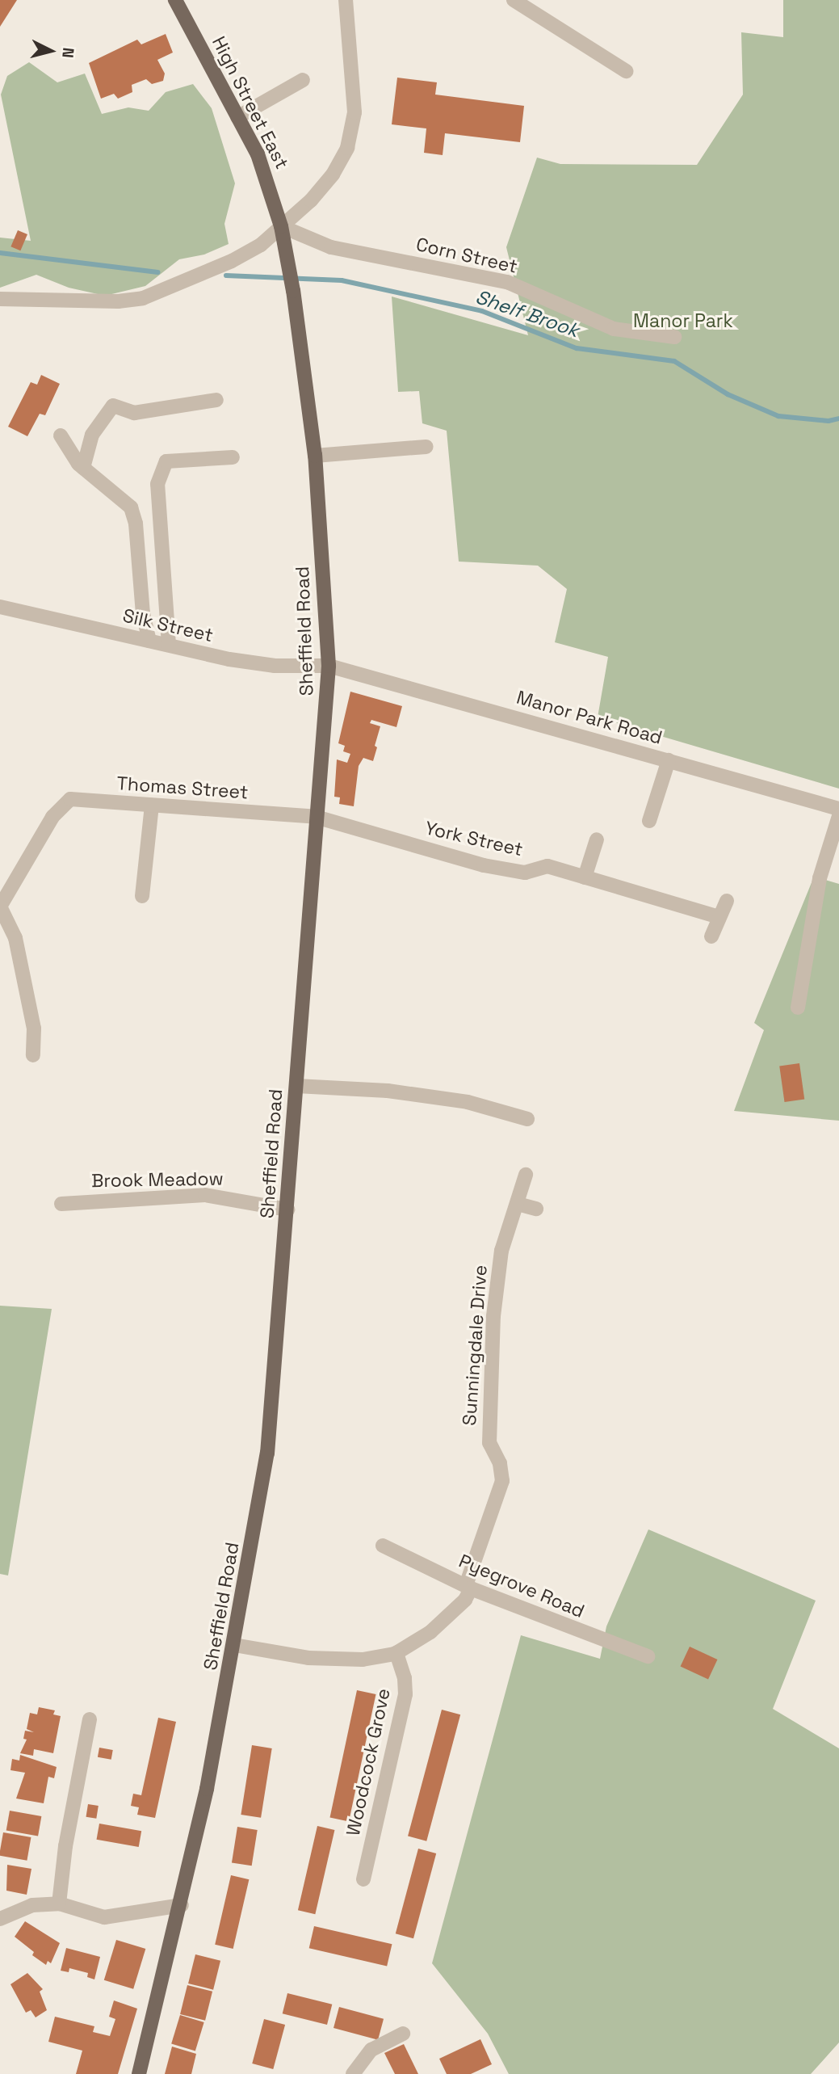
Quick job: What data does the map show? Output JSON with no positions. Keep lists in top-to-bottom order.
{
  "streets": {
    "main road": ["High Street East", "Sheffield Road"],
    "street": [
      "Corn Street",
      "Silk Street",
      "Manor Park Road",
      "Thomas Street",
      "York Street",
      "Brook Meadow",
      "Sunningdale Drive",
      "Pyegrove Road",
      "Woodcock Grove"
    ]
  },
  "crossings": [
    ["High Street East", "Corn Street"],
    ["High Street East", "Sheffield Road"],
    ["Corn Street", "Sheffield Road"],
    ["Silk Street", "Sheffield Road"],
    ["Silk Street", "Manor Park Road"],
    ["Sheffield Road", "Manor Park Road"],
    ["Sheffield Road", "Thomas Street"],
    ["Sheffield Road", "York Street"],
    ["Sheffield Road", "Brook Meadow"],
    ["Thomas Street", "York Street"],
    ["Sunningdale Drive", "Pyegrove Road"]
  ],
  "water": ["Shelf Brook"],
  "parks": ["Manor Park"],
  "north": "right"
}
